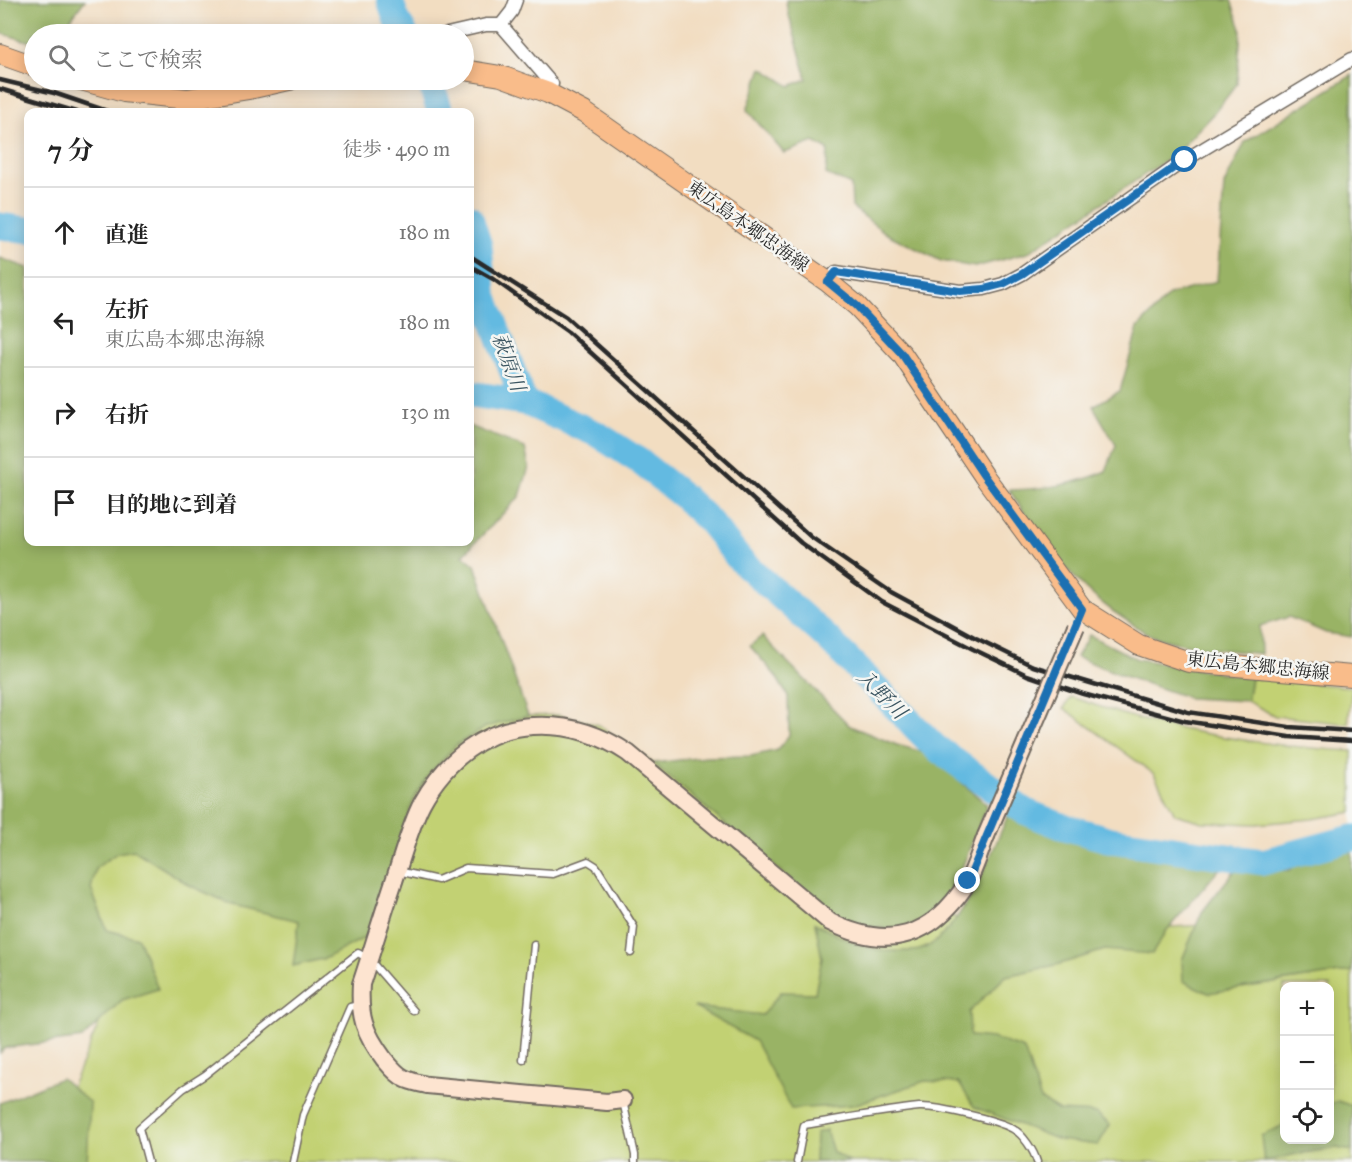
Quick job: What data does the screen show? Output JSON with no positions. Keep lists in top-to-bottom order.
{
  "streets": {
    "main road": ["東広島本郷忠海線"]
  },
  "water": ["萩原川", "入野川"],
  "page": {
    "search": "ここで検索",
    "heading": ["7 分", "徒歩 · 490 m"],
    "list": [
      ["直進", "180 m"],
      ["左折", "東広島本郷忠海線", "180 m"],
      ["右折", "130 m"],
      "目的地に到着"
    ],
    "map_buttons": ["+", "−"]
  }
}
